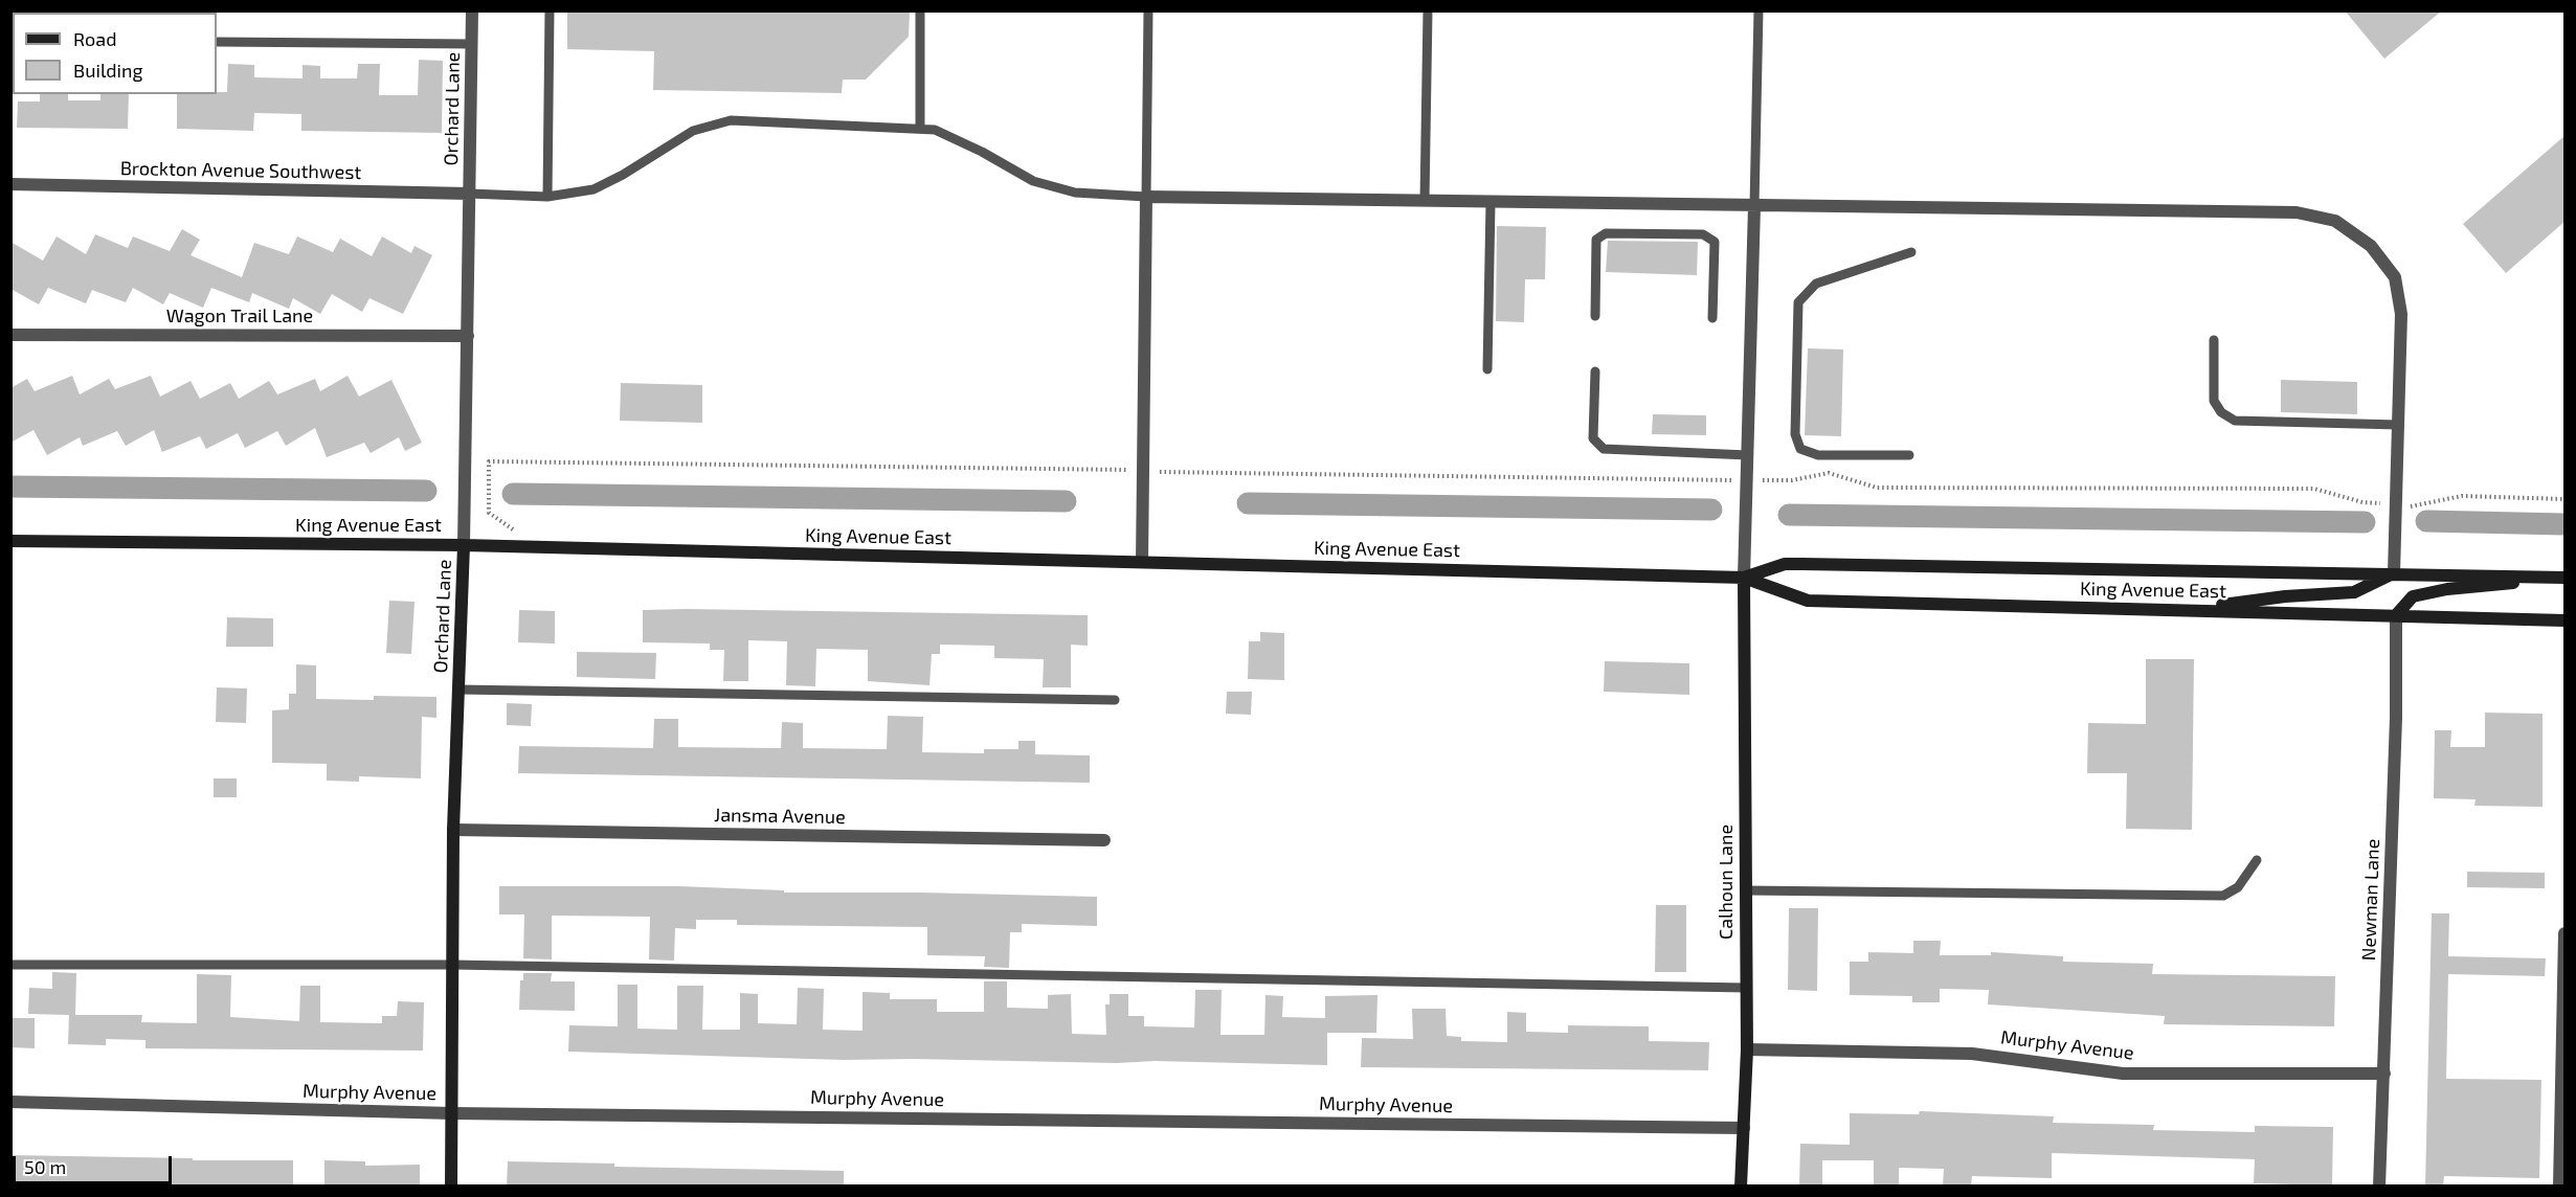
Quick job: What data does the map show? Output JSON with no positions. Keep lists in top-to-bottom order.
{
  "streets": {
    "main road": ["Orchard Lane", "King Avenue East", "Calhoun Lane"],
    "street": [
      "Brockton Avenue Southwest",
      "Wagon Trail Lane",
      "Jansma Avenue",
      "Newman Lane",
      "Murphy Avenue"
    ]
  },
  "crossings": [
    ["Orchard Lane", "Brockton Avenue Southwest"],
    ["Orchard Lane", "Wagon Trail Lane"],
    ["Orchard Lane", "King Avenue East"],
    ["Orchard Lane", "Jansma Avenue"],
    ["Orchard Lane", "Murphy Avenue"],
    ["King Avenue East", "Calhoun Lane"],
    ["King Avenue East", "Newman Lane"],
    ["Calhoun Lane", "Murphy Avenue"],
    ["Newman Lane", "Murphy Avenue"]
  ],
  "legend": ["Road", "Building"],
  "scale_bar": "50 m"
}
